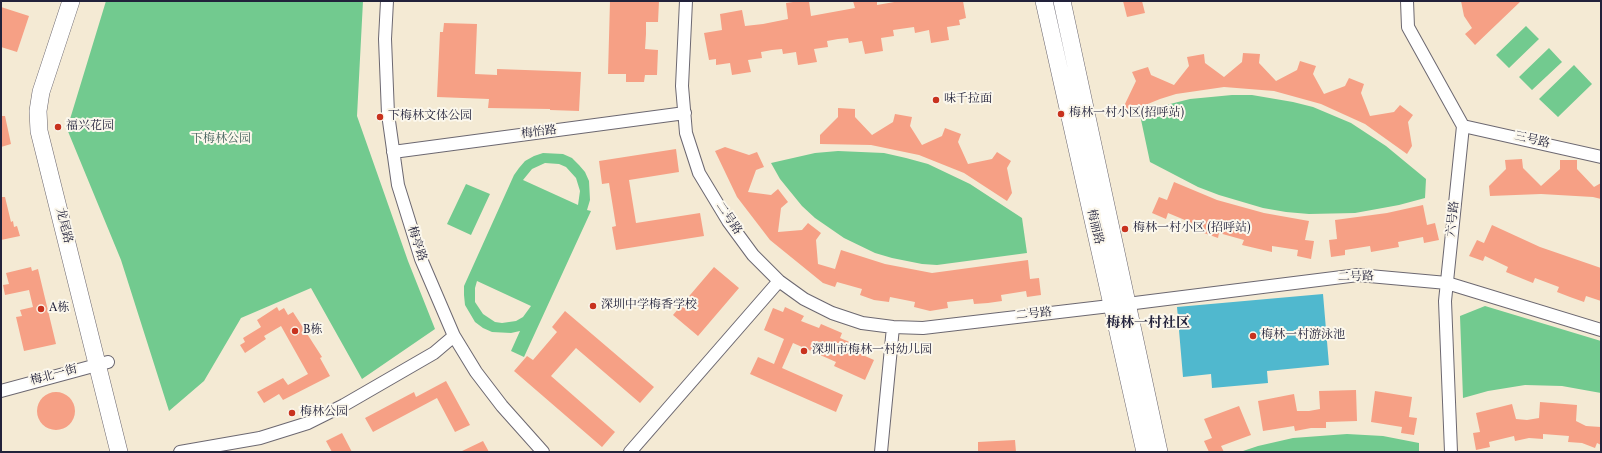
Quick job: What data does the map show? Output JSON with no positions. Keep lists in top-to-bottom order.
{
  "streets": {
    "street": [
      "梅怡路",
      "三号路",
      "二号路",
      "六号路",
      "龙尾路",
      "梅丽路",
      "梅亭路",
      "梅北一街"
    ]
  },
  "crossings": [
    ["梅怡路", "二号路"],
    ["梅怡路", "梅亭路"],
    ["三号路", "六号路"],
    ["二号路", "六号路"],
    ["二号路", "梅丽路"],
    ["龙尾路", "梅北一街"]
  ],
  "districts": ["梅林一村社区"],
  "parks": ["下梅林公园"],
  "places": [
    "味千拉面",
    "梅林一村小区(招呼站)",
    "下梅林文体公园",
    "福兴花园",
    "梅林一村小区 (招呼站)",
    "深圳中学梅香学校",
    "A栋",
    "B栋",
    "梅林一村游泳池",
    "深圳市梅林一村幼儿园",
    "梅林公园"
  ]
}
